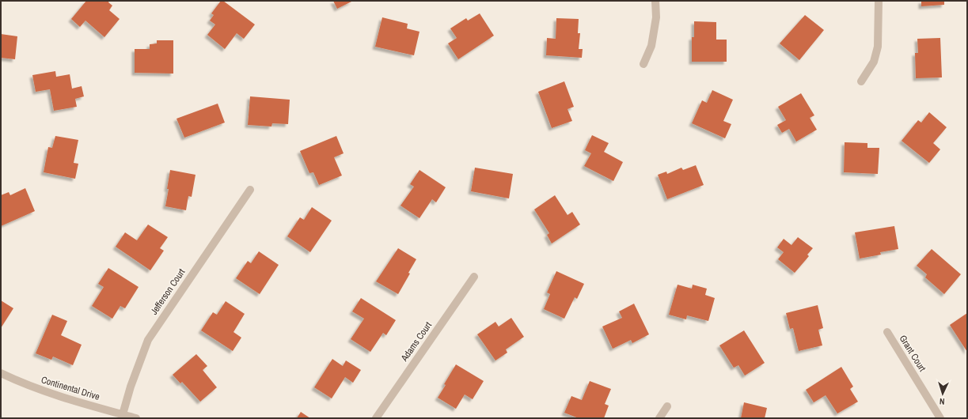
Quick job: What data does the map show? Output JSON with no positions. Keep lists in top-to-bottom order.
{
  "streets": {
    "street": [
      "Jefferson Court",
      "Adams Court",
      "Grant Court",
      "Continental Drive"
    ]
  },
  "crossings": [
    ["Jefferson Court", "Continental Drive"]
  ],
  "north": "bottom"
}
